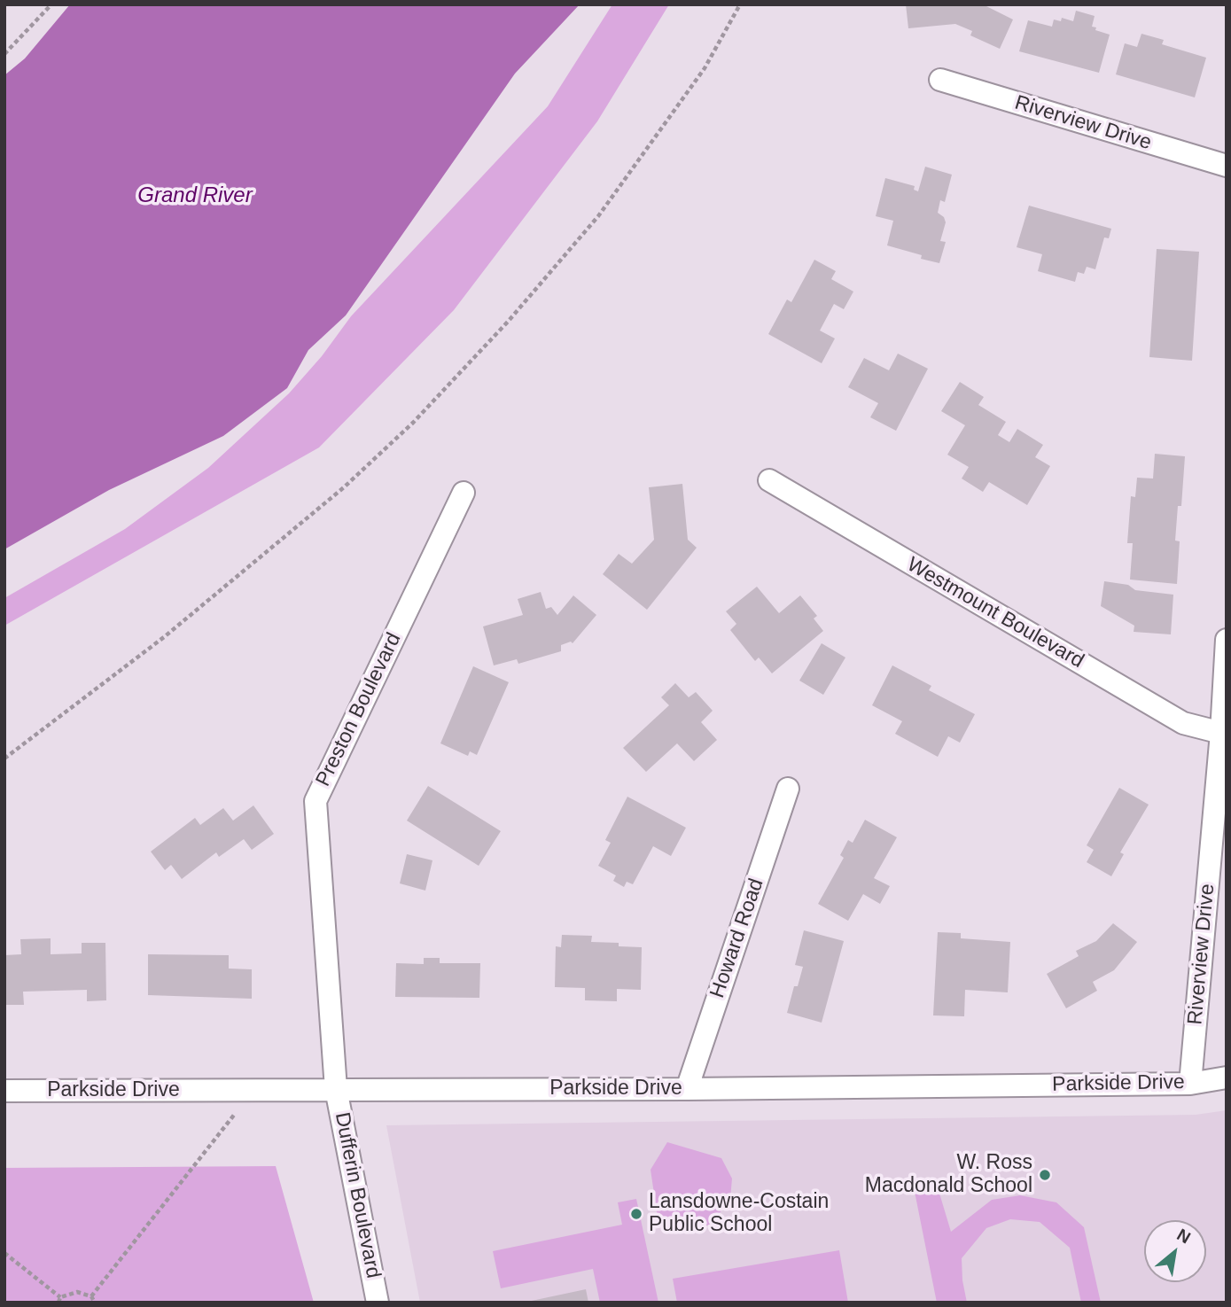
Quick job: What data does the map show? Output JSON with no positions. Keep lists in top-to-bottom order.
{
  "streets": {
    "street": [
      "Riverview Drive",
      "Westmount Boulevard",
      "Preston Boulevard",
      "Howard Road",
      "Parkside Drive",
      "Dufferin Boulevard"
    ]
  },
  "crossings": [
    ["Riverview Drive", "Westmount Boulevard"],
    ["Riverview Drive", "Parkside Drive"],
    ["Preston Boulevard", "Parkside Drive"],
    ["Preston Boulevard", "Dufferin Boulevard"],
    ["Howard Road", "Parkside Drive"],
    ["Parkside Drive", "Dufferin Boulevard"]
  ],
  "water": ["Grand River"],
  "places": ["W. Ross Macdonald School", "Lansdowne-Costain Public School"],
  "north": "top right"
}
